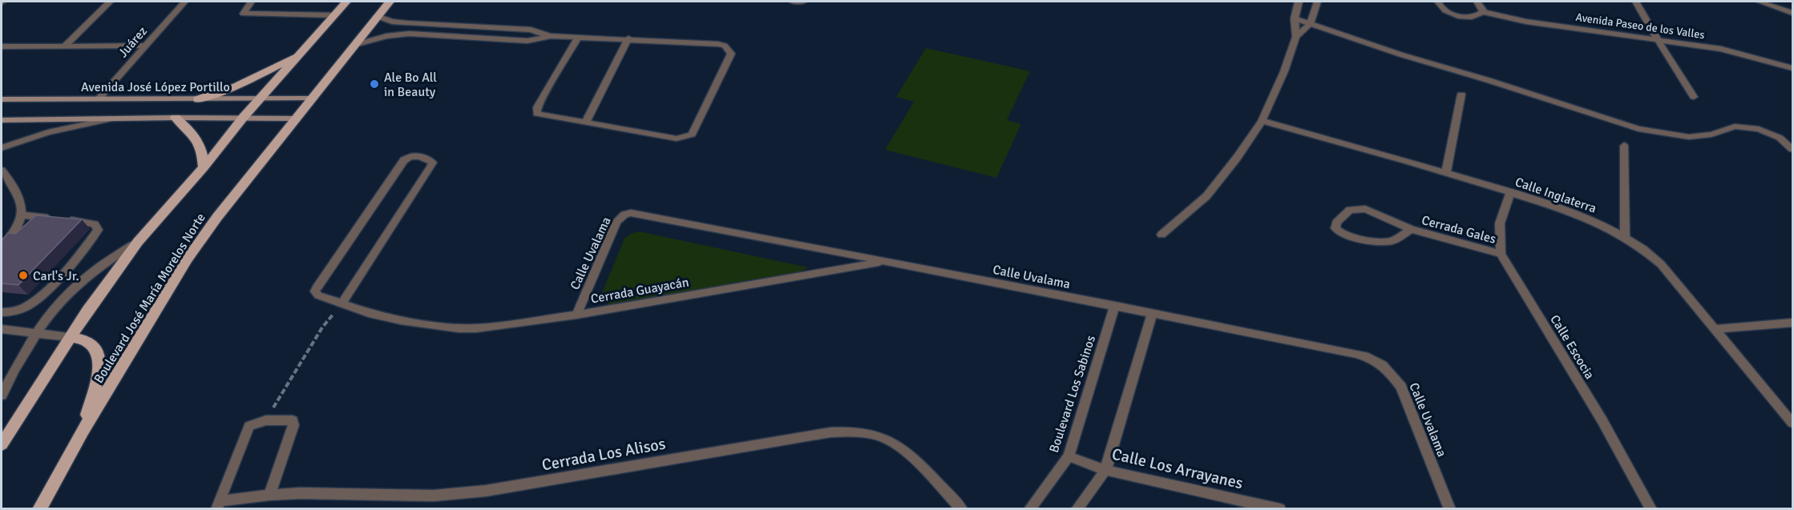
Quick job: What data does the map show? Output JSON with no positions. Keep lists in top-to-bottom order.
{
  "streets": {
    "main road": ["Avenida José López Portillo", "Boulevard José María Morelos Norte"],
    "street": [
      "Avenida Paseo de los Valles",
      "Juárez",
      "Calle Inglaterra",
      "Cerrada Gales",
      "Calle Uvalama",
      "Cerrada Guayacán",
      "Calle Escocia",
      "Boulevard Los Sabinos",
      "Cerrada Los Alisos",
      "Calle Los Arrayanes"
    ]
  },
  "crossings": [
    ["Juárez", "Avenida José López Portillo"],
    ["Avenida José López Portillo", "Boulevard José María Morelos Norte"],
    ["Calle Inglaterra", "Calle Escocia"],
    ["Cerrada Gales", "Calle Escocia"],
    ["Calle Uvalama", "Cerrada Guayacán"],
    ["Calle Uvalama", "Boulevard Los Sabinos"],
    ["Boulevard Los Sabinos", "Calle Los Arrayanes"]
  ],
  "places": ["Ale Bo All in Beauty", "Carl's Jr."]
}
